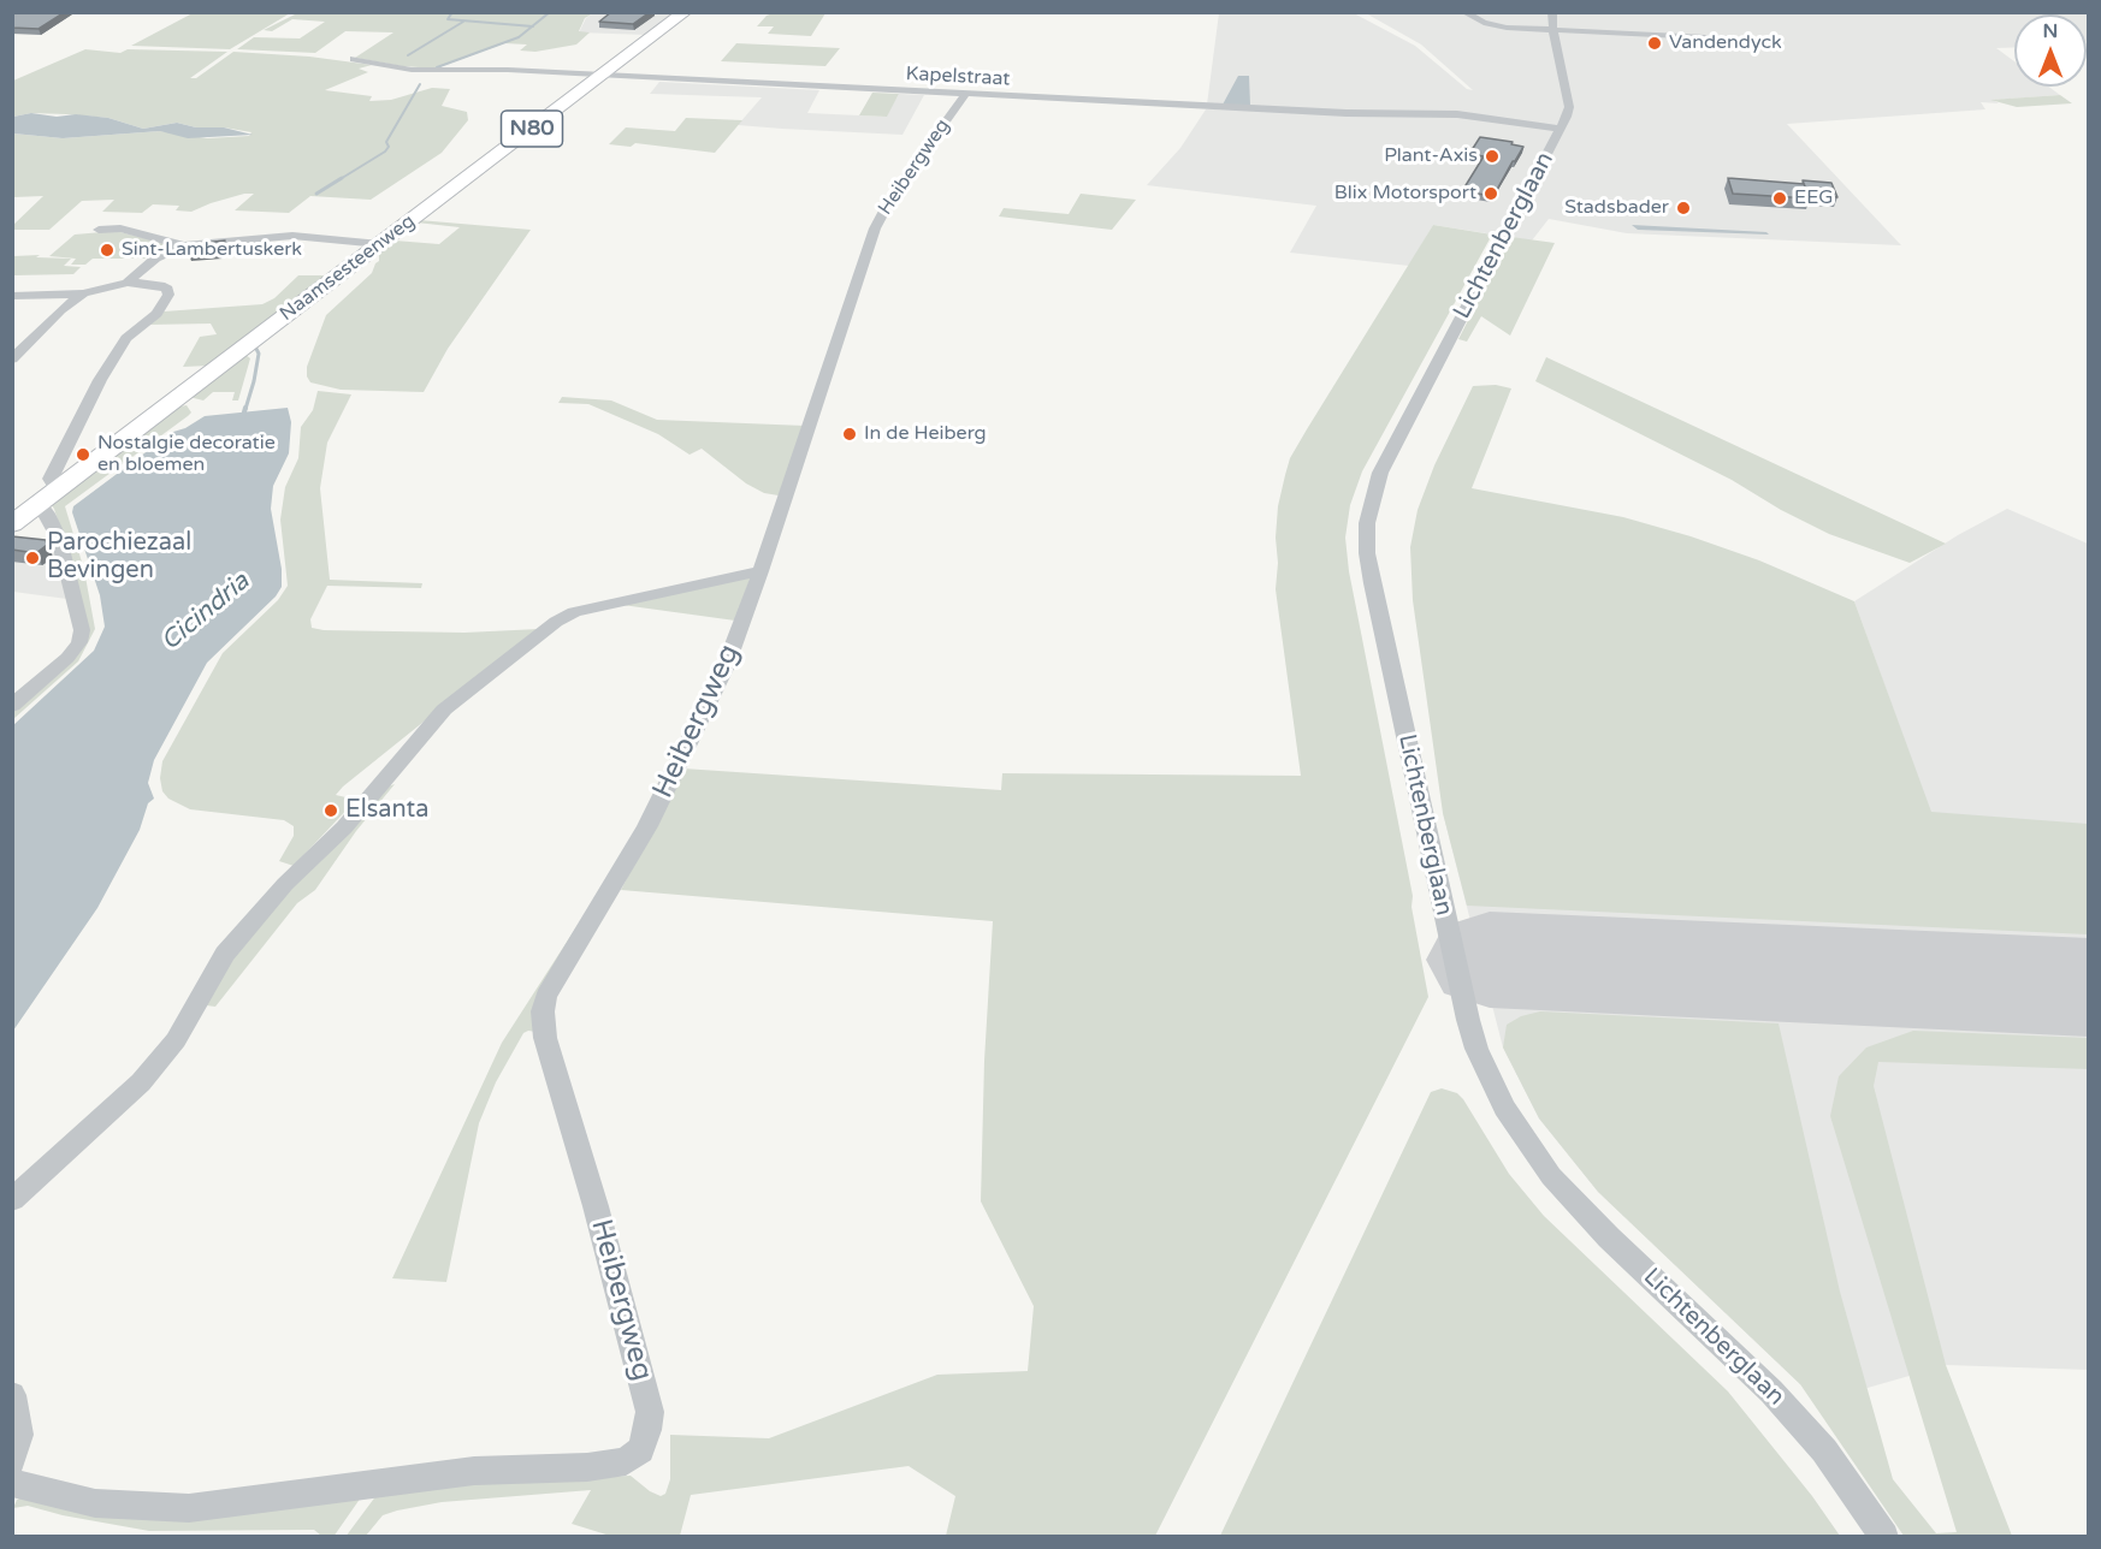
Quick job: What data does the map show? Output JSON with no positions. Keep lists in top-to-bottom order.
{
  "streets": {
    "main road": ["N80", "Naamsesteenweg"],
    "street": ["Kapelstraat", "Heibergweg", "Lichtenberglaan"]
  },
  "crossings": [
    ["Kapelstraat", "Heibergweg"],
    ["Kapelstraat", "Lichtenberglaan"],
    ["Kapelstraat", "Naamsesteenweg"]
  ],
  "water": ["Cicindria"],
  "places": [
    "Vandendyck",
    "Plant-Axis",
    "Blix Motorsport",
    "EEG",
    "Stadsbader",
    "Sint-Lambertuskerk",
    "In de Heiberg",
    "Nostalgie decoratie en bloemen",
    "Parochiezaal Bevingen",
    "Elsanta"
  ],
  "north": "top"
}
